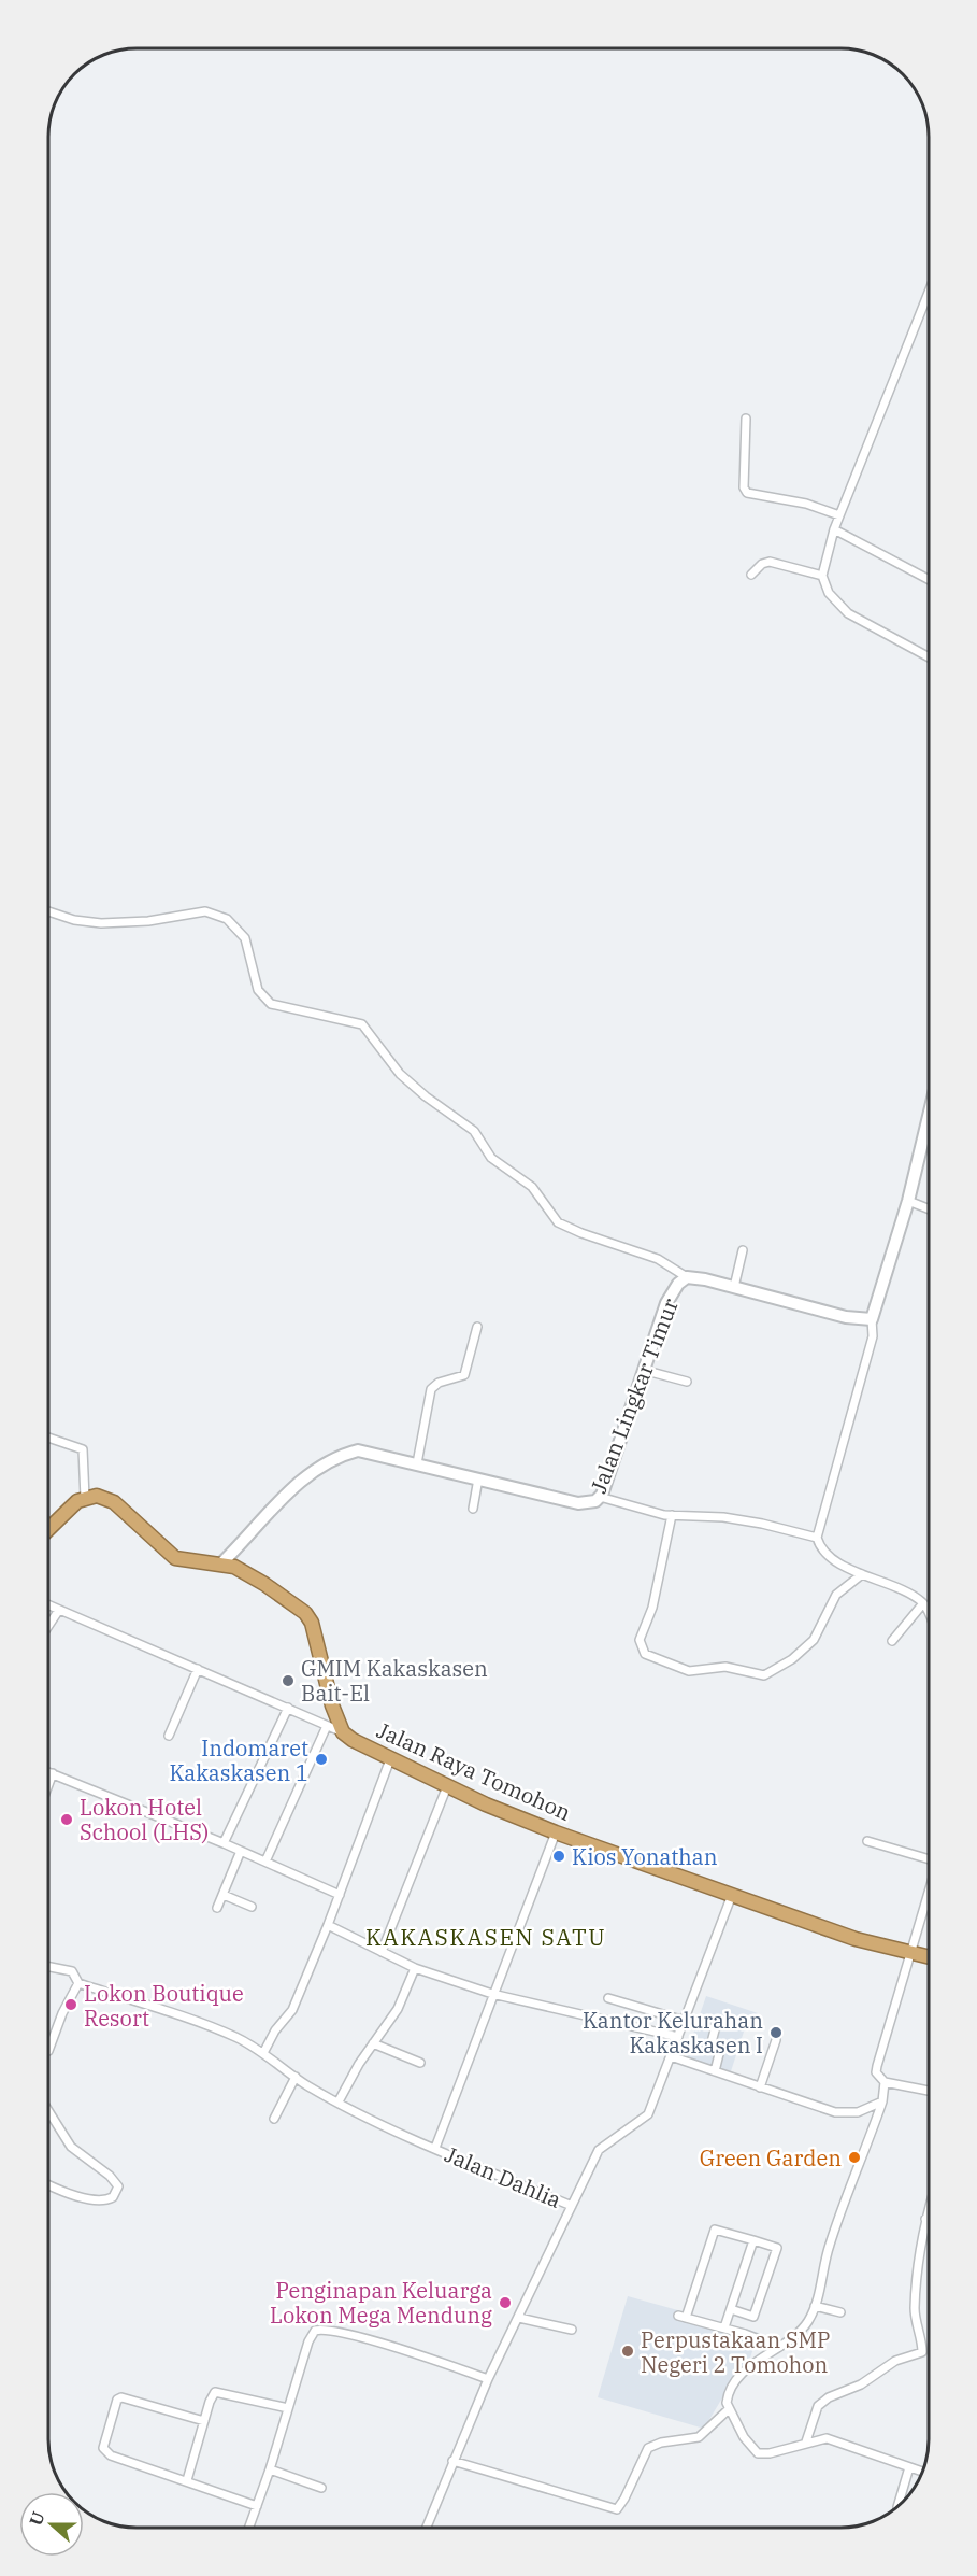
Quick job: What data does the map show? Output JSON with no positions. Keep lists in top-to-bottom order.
{
  "streets": {
    "highway": ["Jalan Raya Tomohon"],
    "main road": ["Jalan Lingkar Timur"],
    "street": ["Jalan Dahlia"]
  },
  "crossings": [
    ["Jalan Lingkar Timur", "Jalan Raya Tomohon"]
  ],
  "districts": ["KAKASKASEN SATU"],
  "places": [
    "GMIM Kakaskasen Bait-El",
    "Indomaret Kakaskasen 1",
    "Lokon Hotel School (LHS)",
    "Kios Yonathan",
    "Lokon Boutique Resort",
    "Kantor Kelurahan Kakaskasen I",
    "Green Garden",
    "Penginapan Keluarga Lokon Mega Mendung",
    "Perpustakaan SMP Negeri 2 Tomohon"
  ],
  "north": "left"
}
